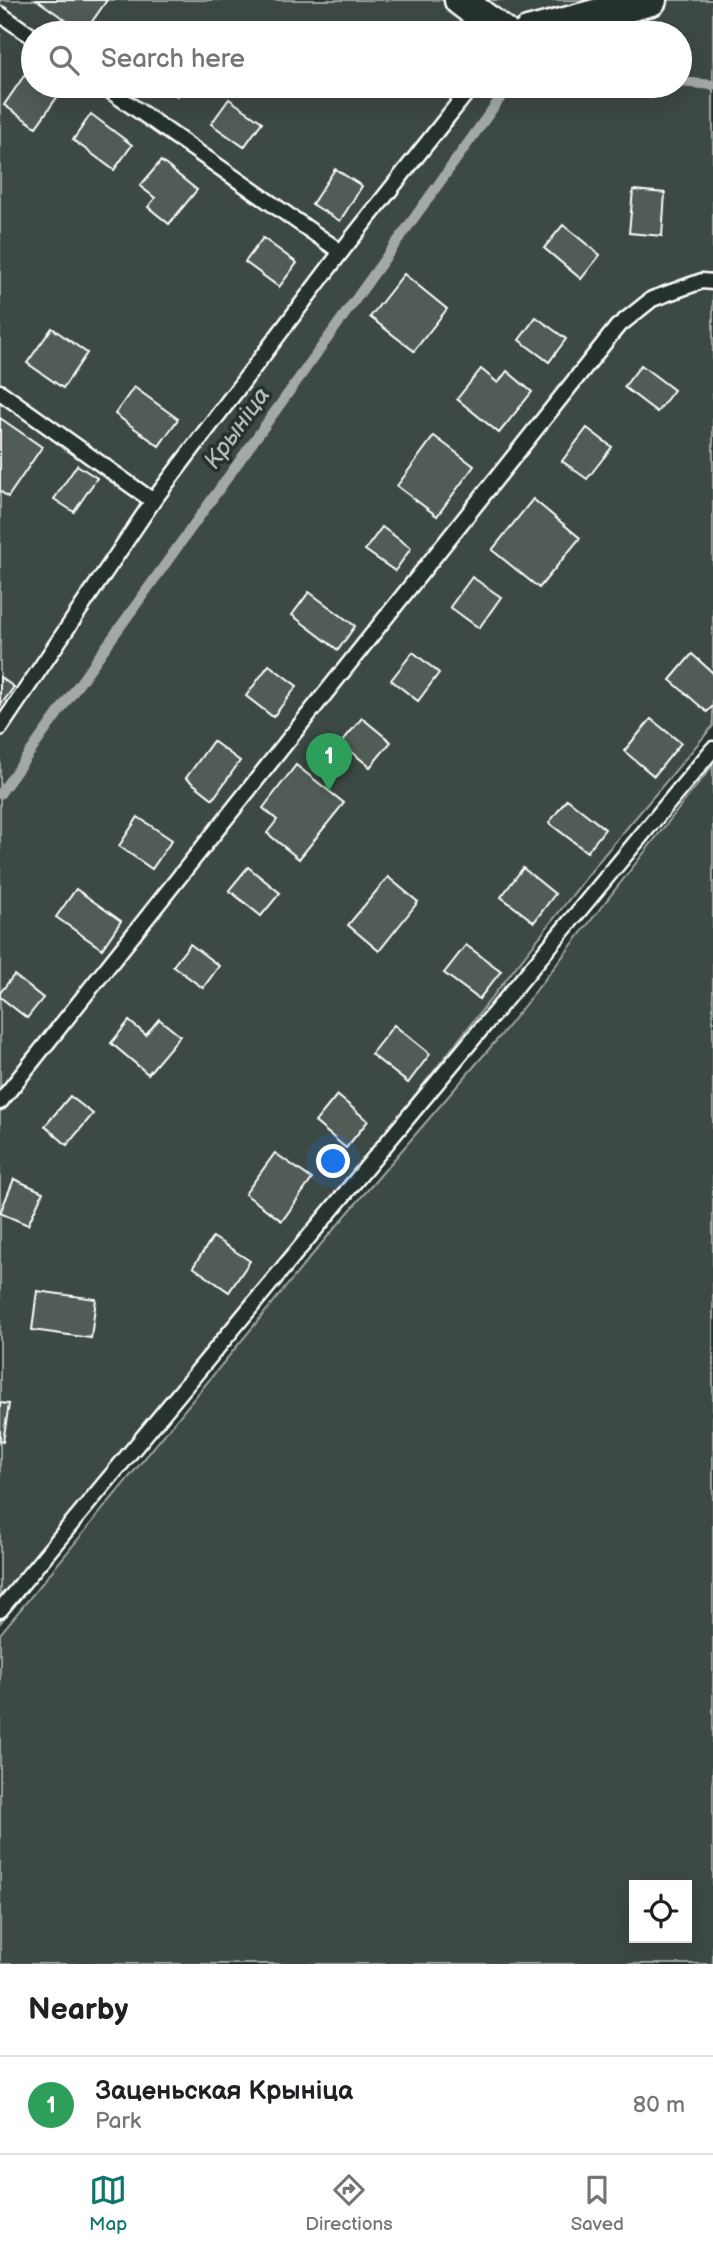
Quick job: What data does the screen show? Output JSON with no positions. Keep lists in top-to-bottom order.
{
  "water": ["Крыніца"],
  "page": {
    "search": "Search here",
    "pins": "1",
    "heading": "Nearby",
    "list": [
      {
        "mark": "1",
        "name": "Заценьская Крыніца",
        "note": "Park",
        "value": "80 m"
      }
    ],
    "nav": ["Map", "Directions", "Saved"]
  }
}
